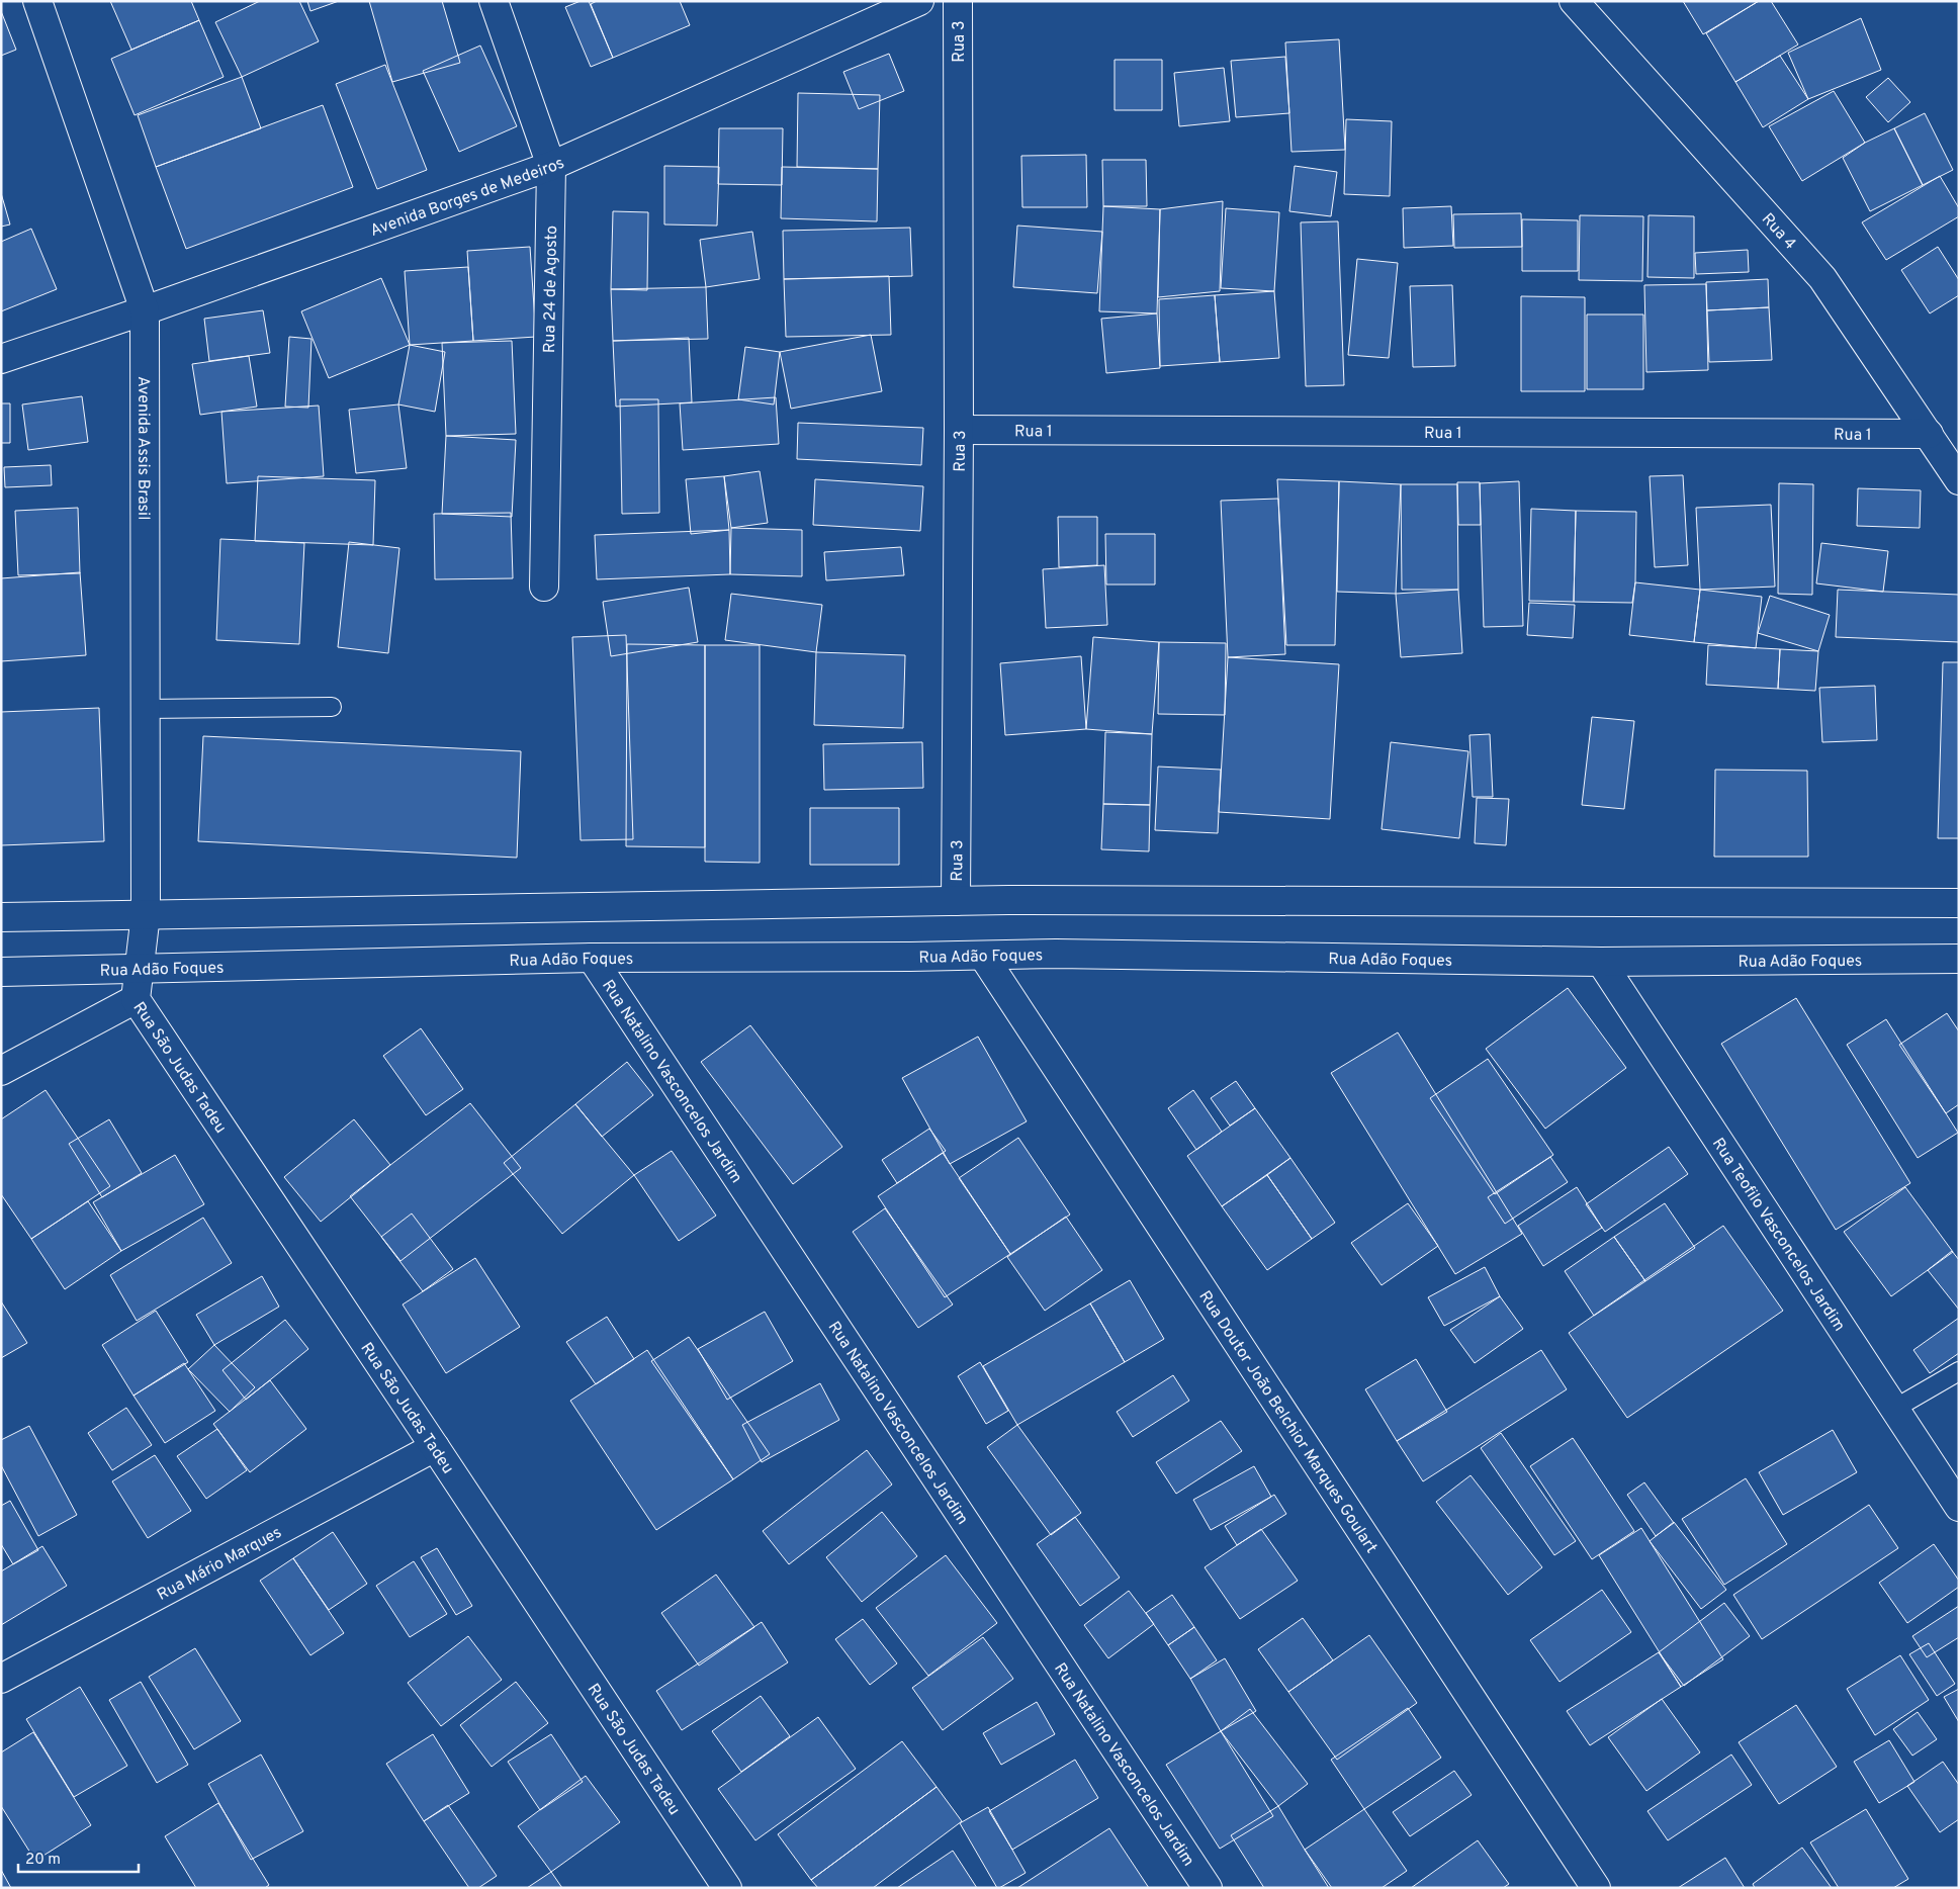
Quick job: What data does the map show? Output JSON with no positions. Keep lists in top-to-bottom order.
{
  "streets": {
    "street": [
      "Rua 3",
      "Avenida Borges de Medeiros",
      "Rua 4",
      "Rua 24 de Agosto",
      "Rua 1",
      "Avenida Assis Brasil",
      "Rua Adão Foques",
      "Rua São Judas Tadeu",
      "Rua Natalino Vasconcelos Jardim",
      "Rua Teofilo Vasconcelos Jardim",
      "Rua Doutor João Belchior Marques Goulart",
      "Rua Mário Marques"
    ]
  },
  "crossings": [
    ["Rua 3", "Rua 1"],
    ["Avenida Borges de Medeiros", "Rua 24 de Agosto"],
    ["Avenida Borges de Medeiros", "Avenida Assis Brasil"],
    ["Rua 4", "Rua 1"],
    ["Avenida Assis Brasil", "Rua São Judas Tadeu"],
    ["Rua Adão Foques", "Rua São Judas Tadeu"],
    ["Rua Adão Foques", "Rua Natalino Vasconcelos Jardim"],
    ["Rua Adão Foques", "Rua Teofilo Vasconcelos Jardim"],
    ["Rua Adão Foques", "Rua Doutor João Belchior Marques Goulart"],
    ["Rua São Judas Tadeu", "Rua Mário Marques"]
  ],
  "scale_bar": "20 m"
}
